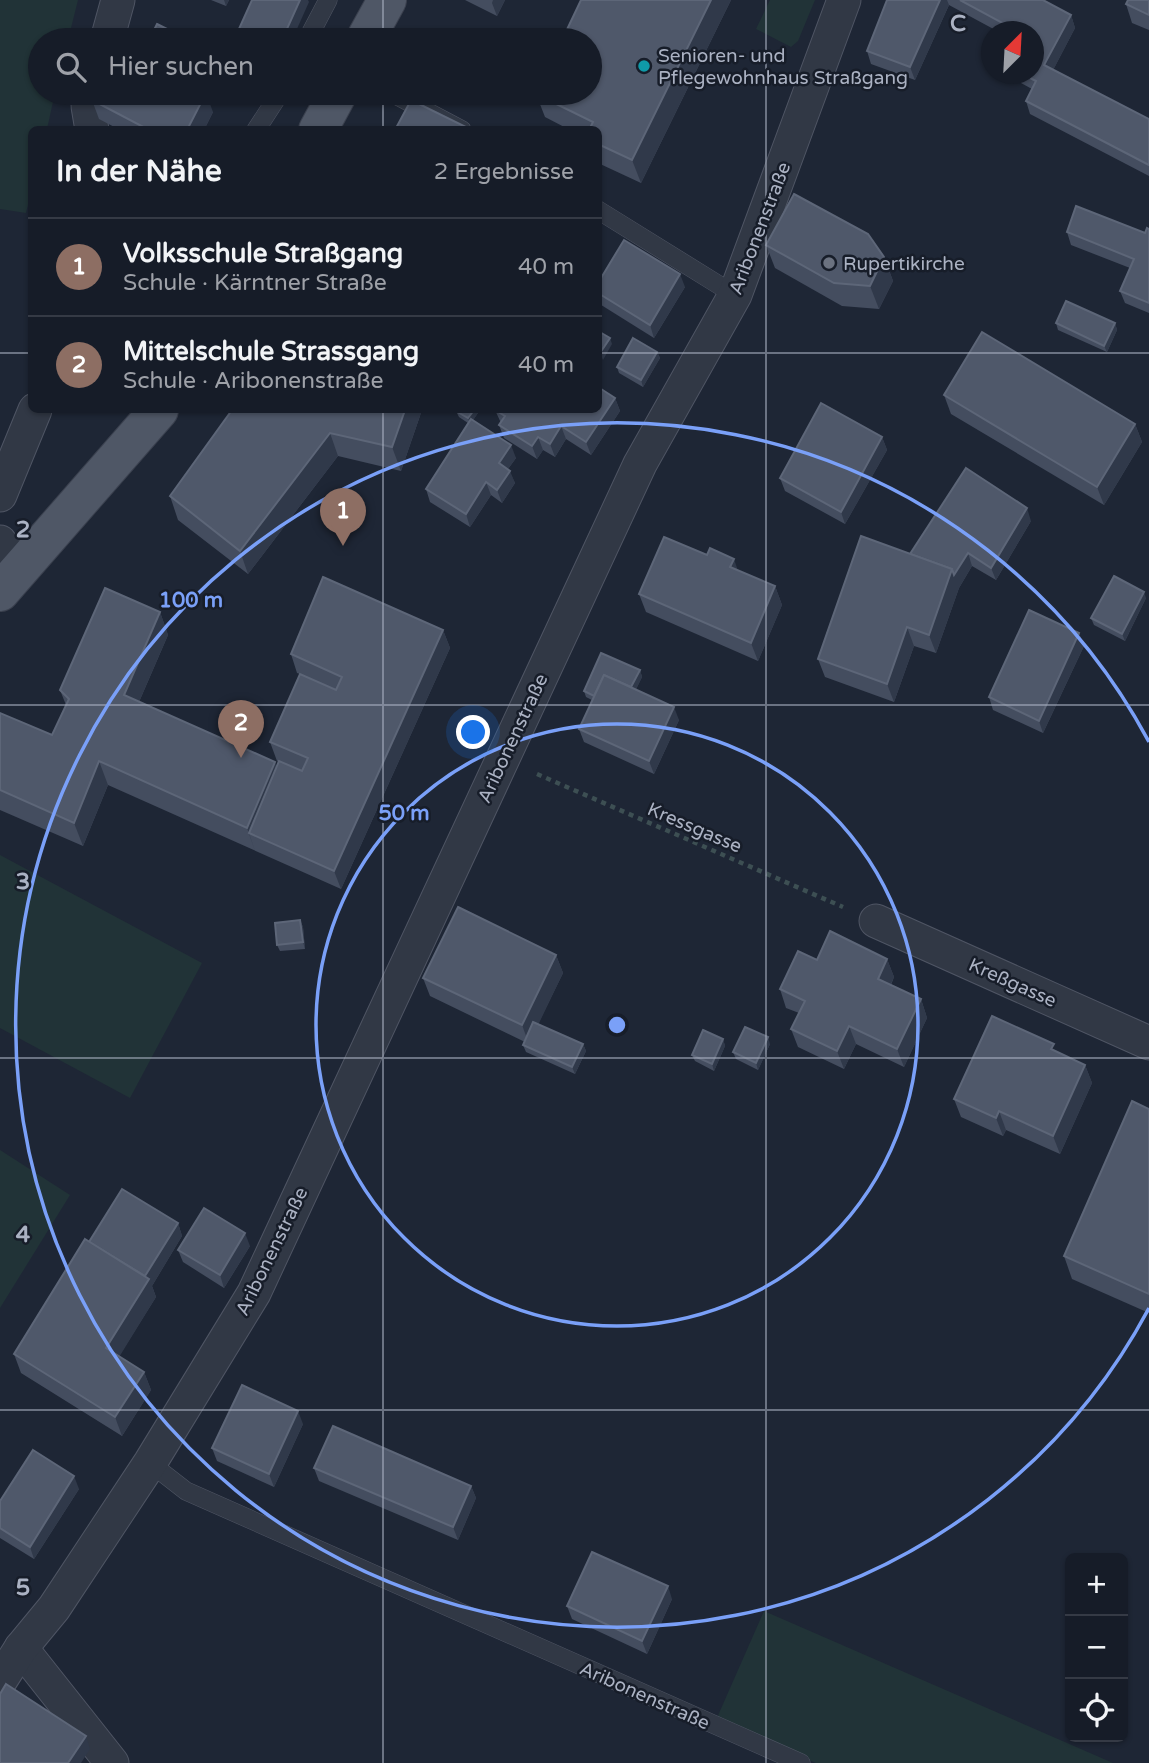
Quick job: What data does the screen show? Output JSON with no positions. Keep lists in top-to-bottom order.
{
  "streets": {
    "street": ["Aribonenstraße", "Kreßgasse"],
    "path": ["Kressgasse"]
  },
  "crossings": [
    ["Aribonenstraße", "Kressgasse"],
    ["Kressgasse", "Kreßgasse"]
  ],
  "places": ["Senioren- und Pflegewohnhaus Straßgang", "Rupertikirche"],
  "north": "top right",
  "page": {
    "search": "Hier suchen",
    "heading": ["In der Nähe", "2 Ergebnisse"],
    "list": [
      {
        "mark": "1",
        "name": "Volksschule Straßgang",
        "note": "Schule · Kärntner Straße",
        "value": "40 m"
      },
      {
        "mark": "2",
        "name": "Mittelschule Strassgang",
        "note": "Schule · Aribonenstraße",
        "value": "40 m"
      }
    ],
    "pins": ["1", "2"],
    "map_buttons": ["+", "−"]
  },
  "grid": {
    "columns": ["C"],
    "rows": [
      "2",
      "3",
      "4",
      "5"
    ]
  },
  "rings": ["100 m", "50 m"]
}
